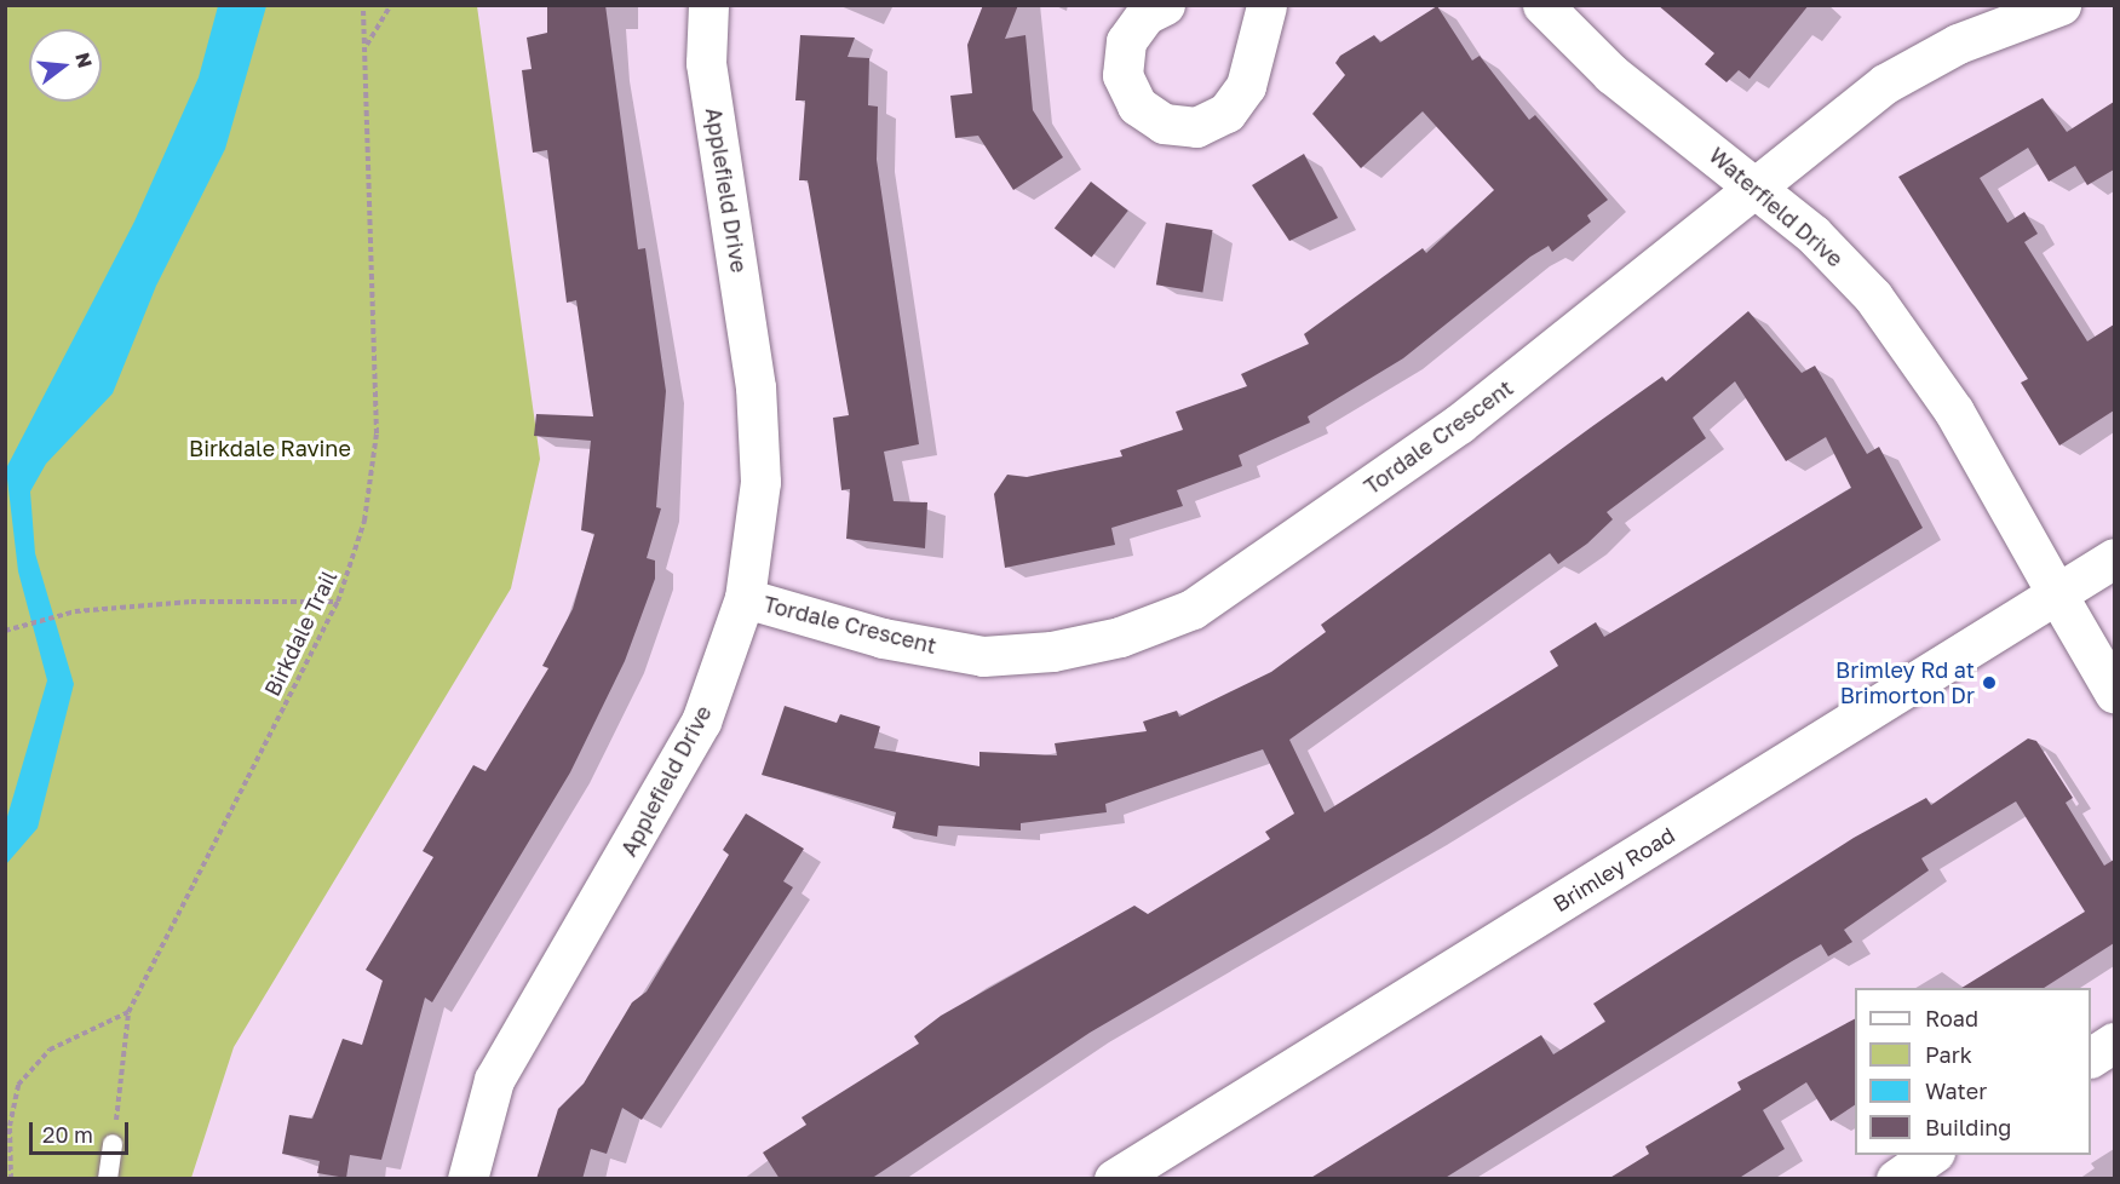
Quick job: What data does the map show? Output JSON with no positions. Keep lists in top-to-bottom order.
{
  "streets": {
    "street": [
      "Applefield Drive",
      "Waterfield Drive",
      "Tordale Crescent",
      "Brimley Road"
    ],
    "path": ["Birkdale Trail"]
  },
  "crossings": [
    ["Applefield Drive", "Tordale Crescent"],
    ["Waterfield Drive", "Tordale Crescent"],
    ["Waterfield Drive", "Brimley Road"]
  ],
  "parks": ["Birkdale Ravine"],
  "places": ["Brimley Rd at Brimorton Dr"],
  "legend": [
    "Road",
    "Park",
    "Water",
    "Building"
  ],
  "scale_bar": "20 m",
  "north": "right"
}
